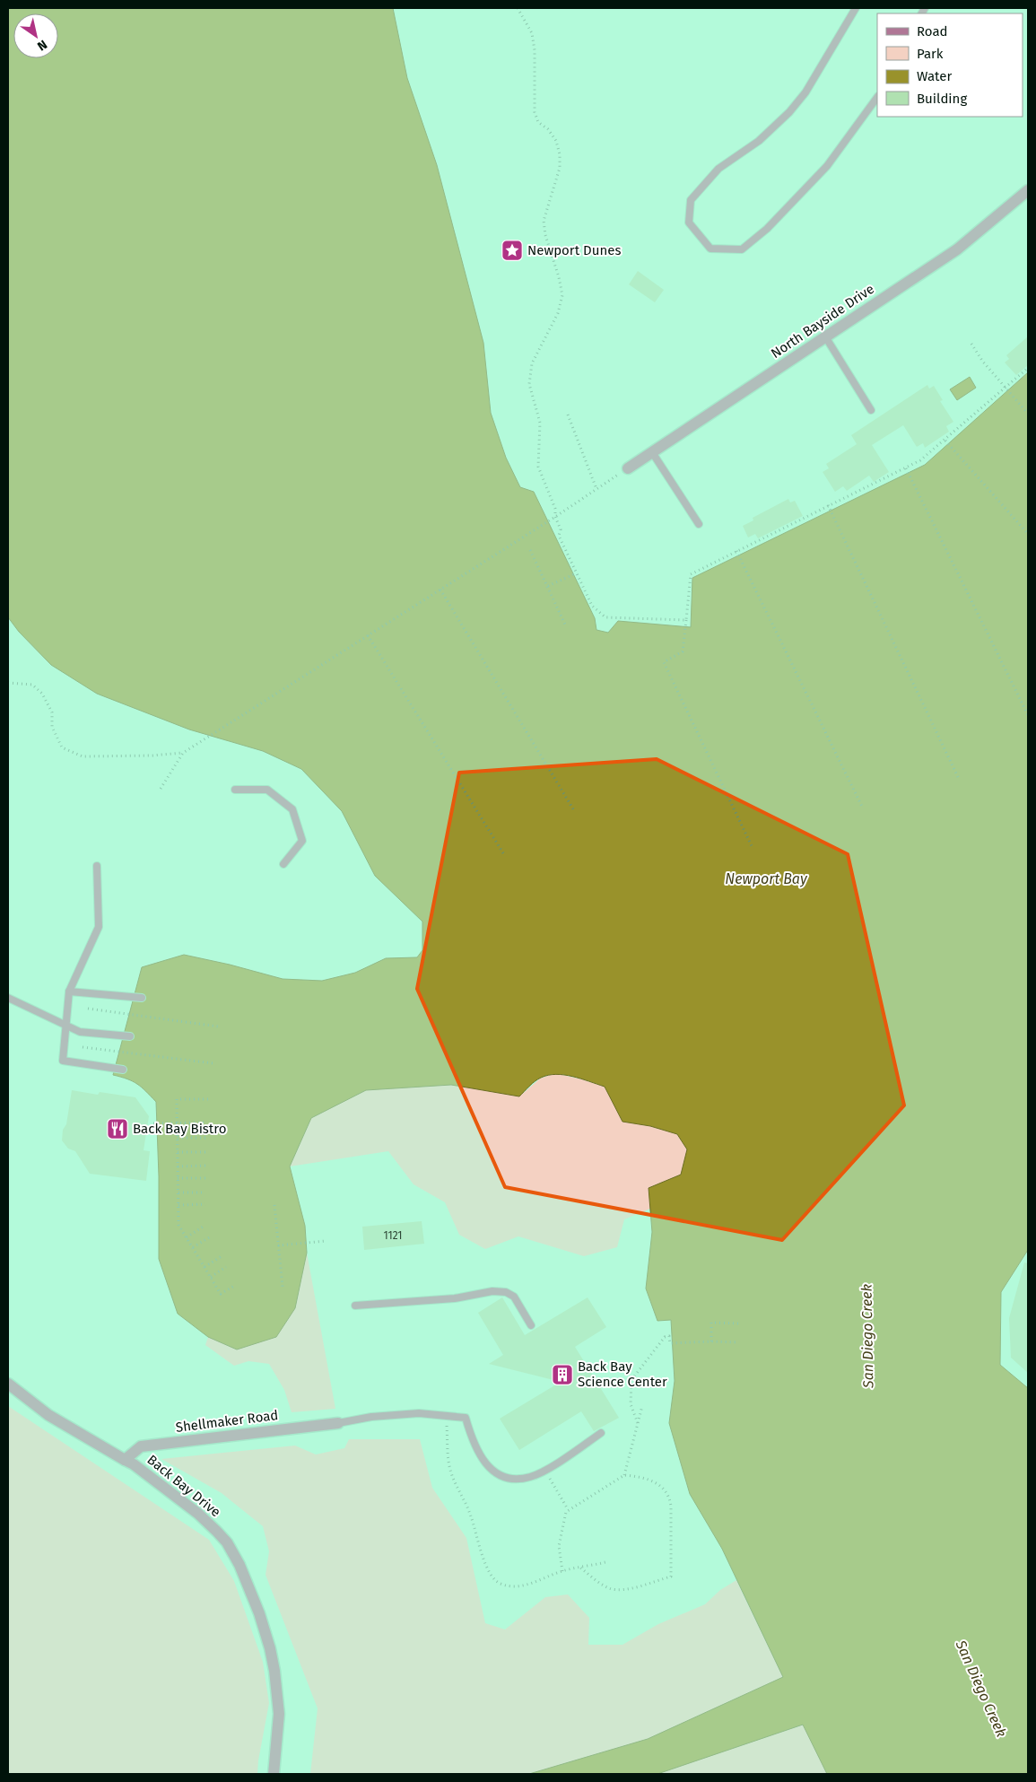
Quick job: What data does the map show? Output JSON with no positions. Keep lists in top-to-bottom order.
{
  "streets": {
    "street": ["North Bayside Drive", "Shellmaker Road", "Back Bay Drive"]
  },
  "crossings": [
    ["Shellmaker Road", "Back Bay Drive"]
  ],
  "water": ["Newport Bay", "San Diego Creek"],
  "places": {
    "place": ["Newport Dunes"],
    "restaurant": ["Back Bay Bistro"],
    "building": ["Back Bay Science Center"]
  },
  "house_numbers": ["1121"],
  "legend": [
    "Road",
    "Park",
    "Water",
    "Building"
  ],
  "north": "bottom right"
}
